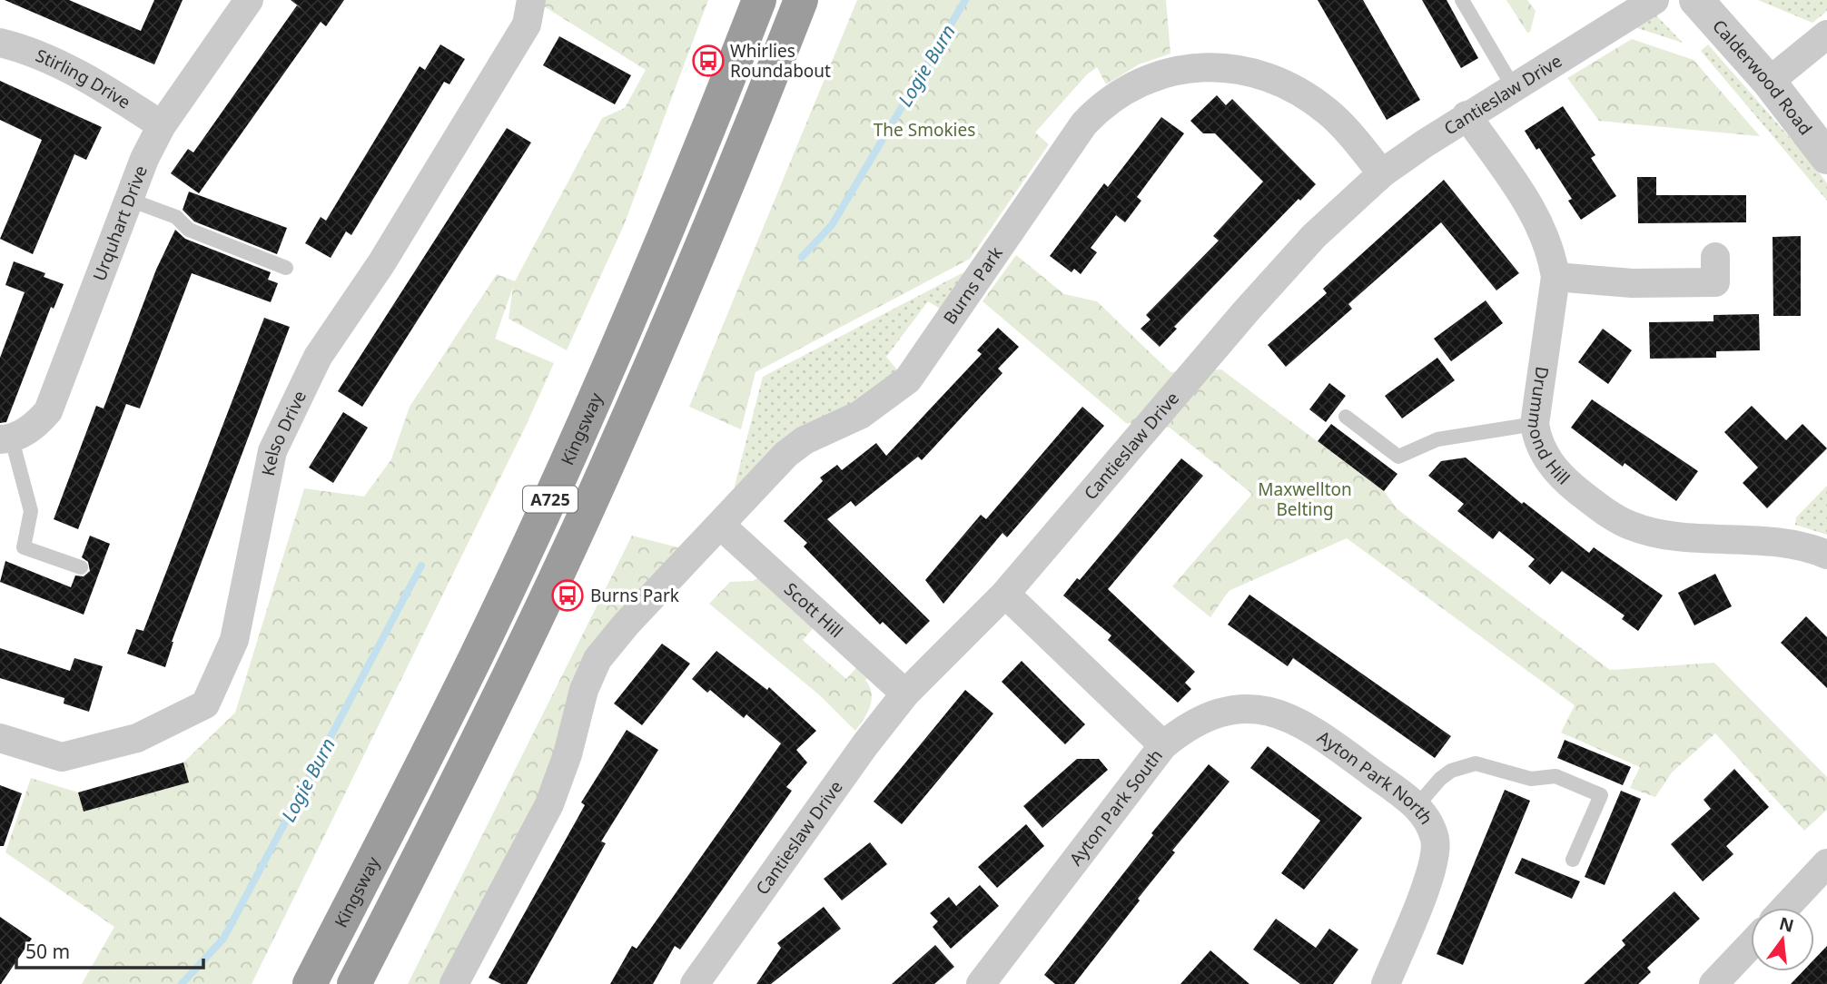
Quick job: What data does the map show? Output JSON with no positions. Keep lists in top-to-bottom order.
{
  "streets": {
    "highway": ["Kingsway", "A725"],
    "street": [
      "Calderwood Road",
      "Stirling Drive",
      "Cantieslaw Drive",
      "Urquhart Drive",
      "Burns Park",
      "Drummond Hill",
      "Kelso Drive",
      "Scott Hill",
      "Ayton Park North",
      "Ayton Park South"
    ]
  },
  "crossings": [
    ["Stirling Drive", "Urquhart Drive"],
    ["Cantieslaw Drive", "Burns Park"],
    ["Cantieslaw Drive", "Drummond Hill"],
    ["Cantieslaw Drive", "Scott Hill"],
    ["Cantieslaw Drive", "Ayton Park South"],
    ["Burns Park", "Scott Hill"],
    ["Ayton Park North", "Ayton Park South"]
  ],
  "water": ["Logie Burn"],
  "parks": ["The Smokies", "Maxwellton Belting"],
  "places": {
    "bus stop": ["Whirlies Roundabout", "Burns Park"]
  },
  "scale_bar": "50 m",
  "north": "top"
}
